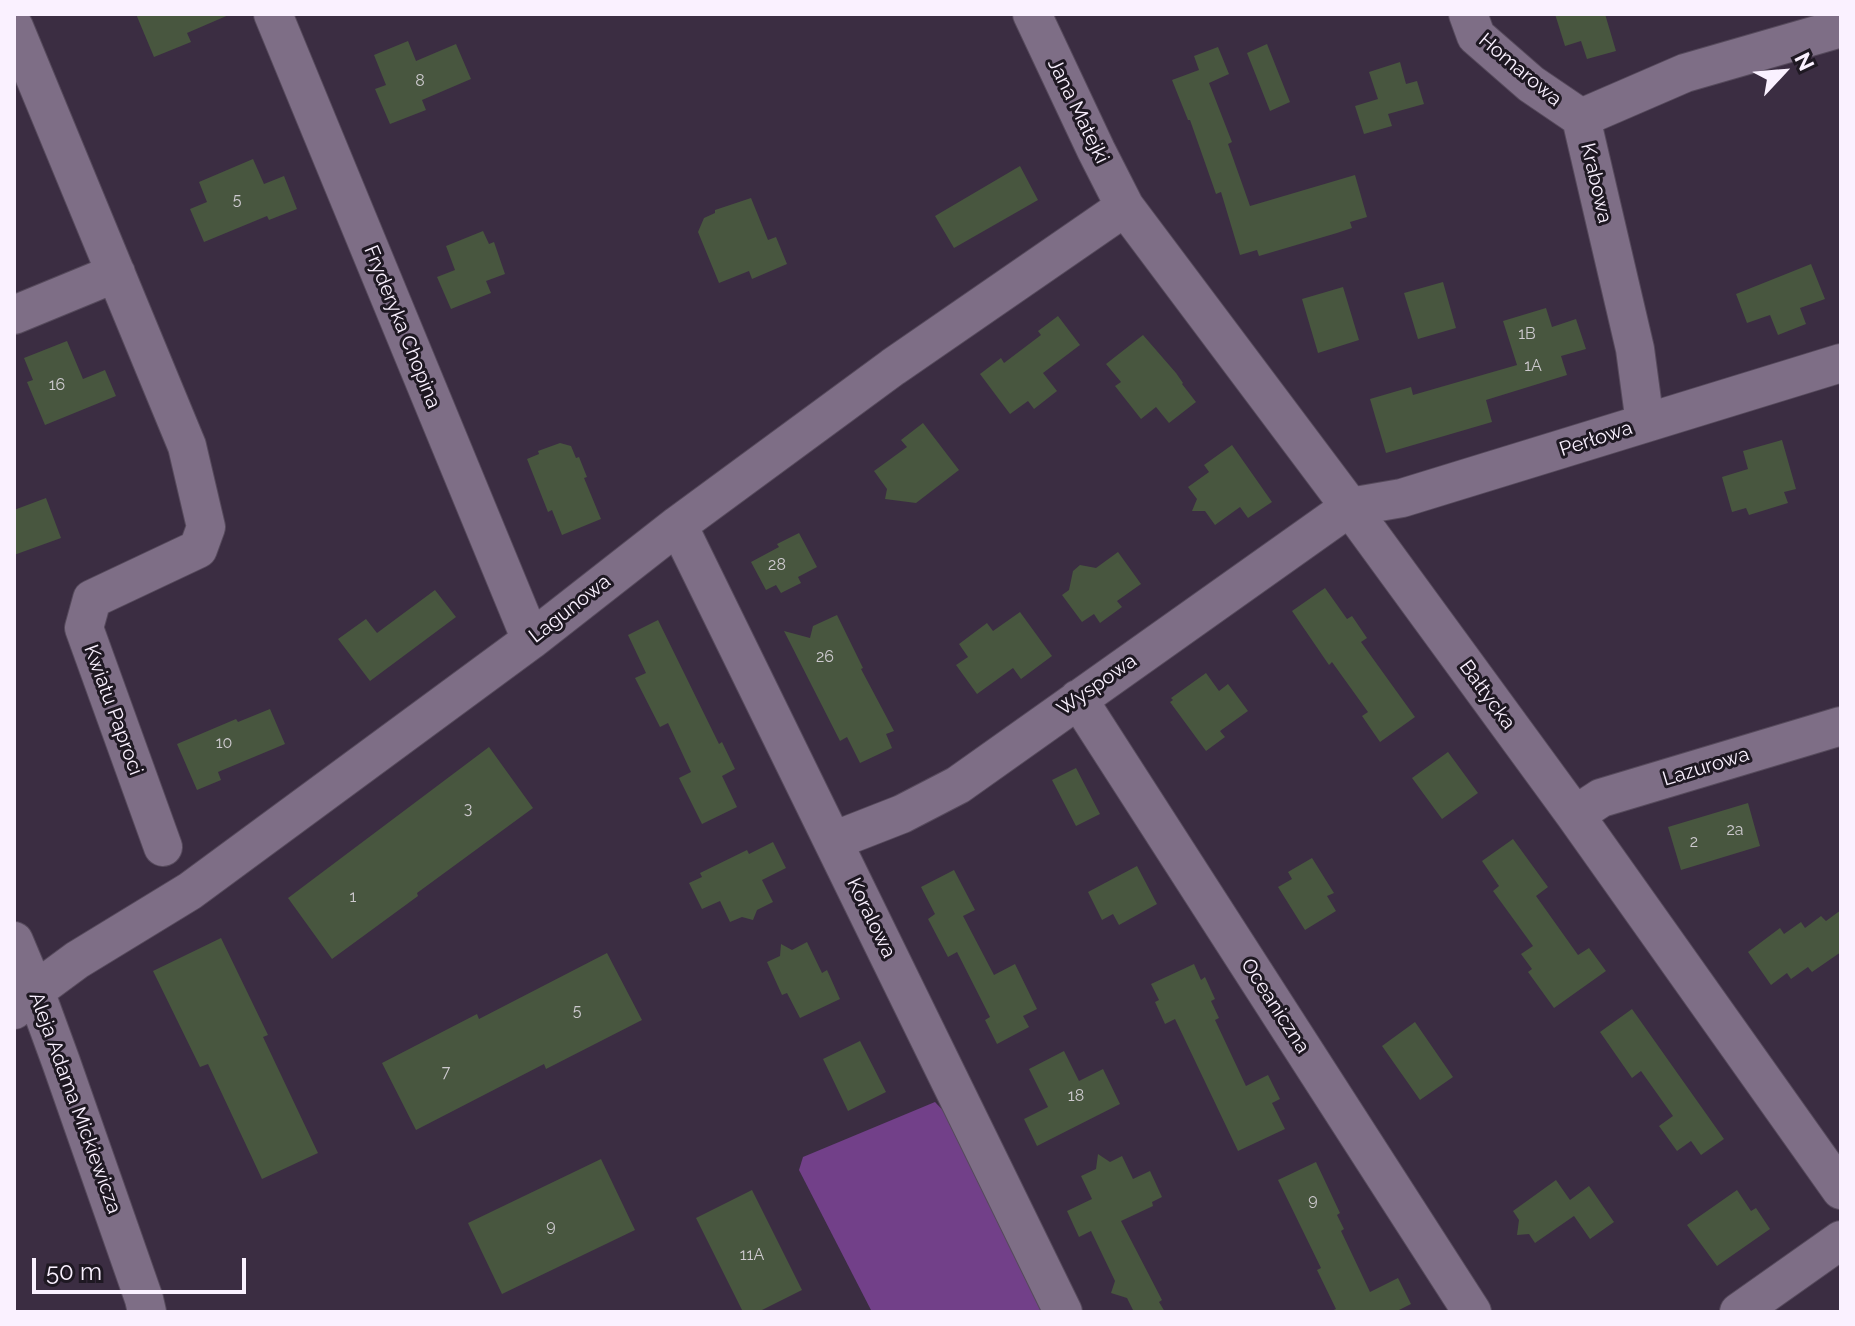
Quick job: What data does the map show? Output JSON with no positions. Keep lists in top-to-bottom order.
{
  "streets": {
    "street": [
      "Homarowa",
      "Jana Matejki",
      "Krabowa",
      "Fryderyka Chopina",
      "Perłowa",
      "Lagunowa",
      "Wyspowa",
      "Bałtycka",
      "Kwiatu Paproci",
      "Lazurowa",
      "Koralowa",
      "Oceaniczna",
      "Aleja Adama Mickiewicza"
    ]
  },
  "crossings": [
    ["Homarowa", "Krabowa"],
    ["Jana Matejki", "Lagunowa"],
    ["Jana Matejki", "Bałtycka"],
    ["Krabowa", "Perłowa"],
    ["Fryderyka Chopina", "Lagunowa"],
    ["Perłowa", "Wyspowa"],
    ["Perłowa", "Bałtycka"],
    ["Lagunowa", "Bałtycka"],
    ["Lagunowa", "Koralowa"],
    ["Lagunowa", "Aleja Adama Mickiewicza"],
    ["Wyspowa", "Bałtycka"],
    ["Wyspowa", "Koralowa"],
    ["Wyspowa", "Oceaniczna"],
    ["Bałtycka", "Lazurowa"]
  ],
  "house_numbers": [
    "8",
    "5",
    "1B",
    "1A",
    "16",
    "28",
    "26",
    "10",
    "3",
    "2a",
    "2",
    "1",
    "5",
    "7",
    "18",
    "9",
    "9",
    "11A"
  ],
  "scale_bar": "50 m",
  "north": "top right"
}
